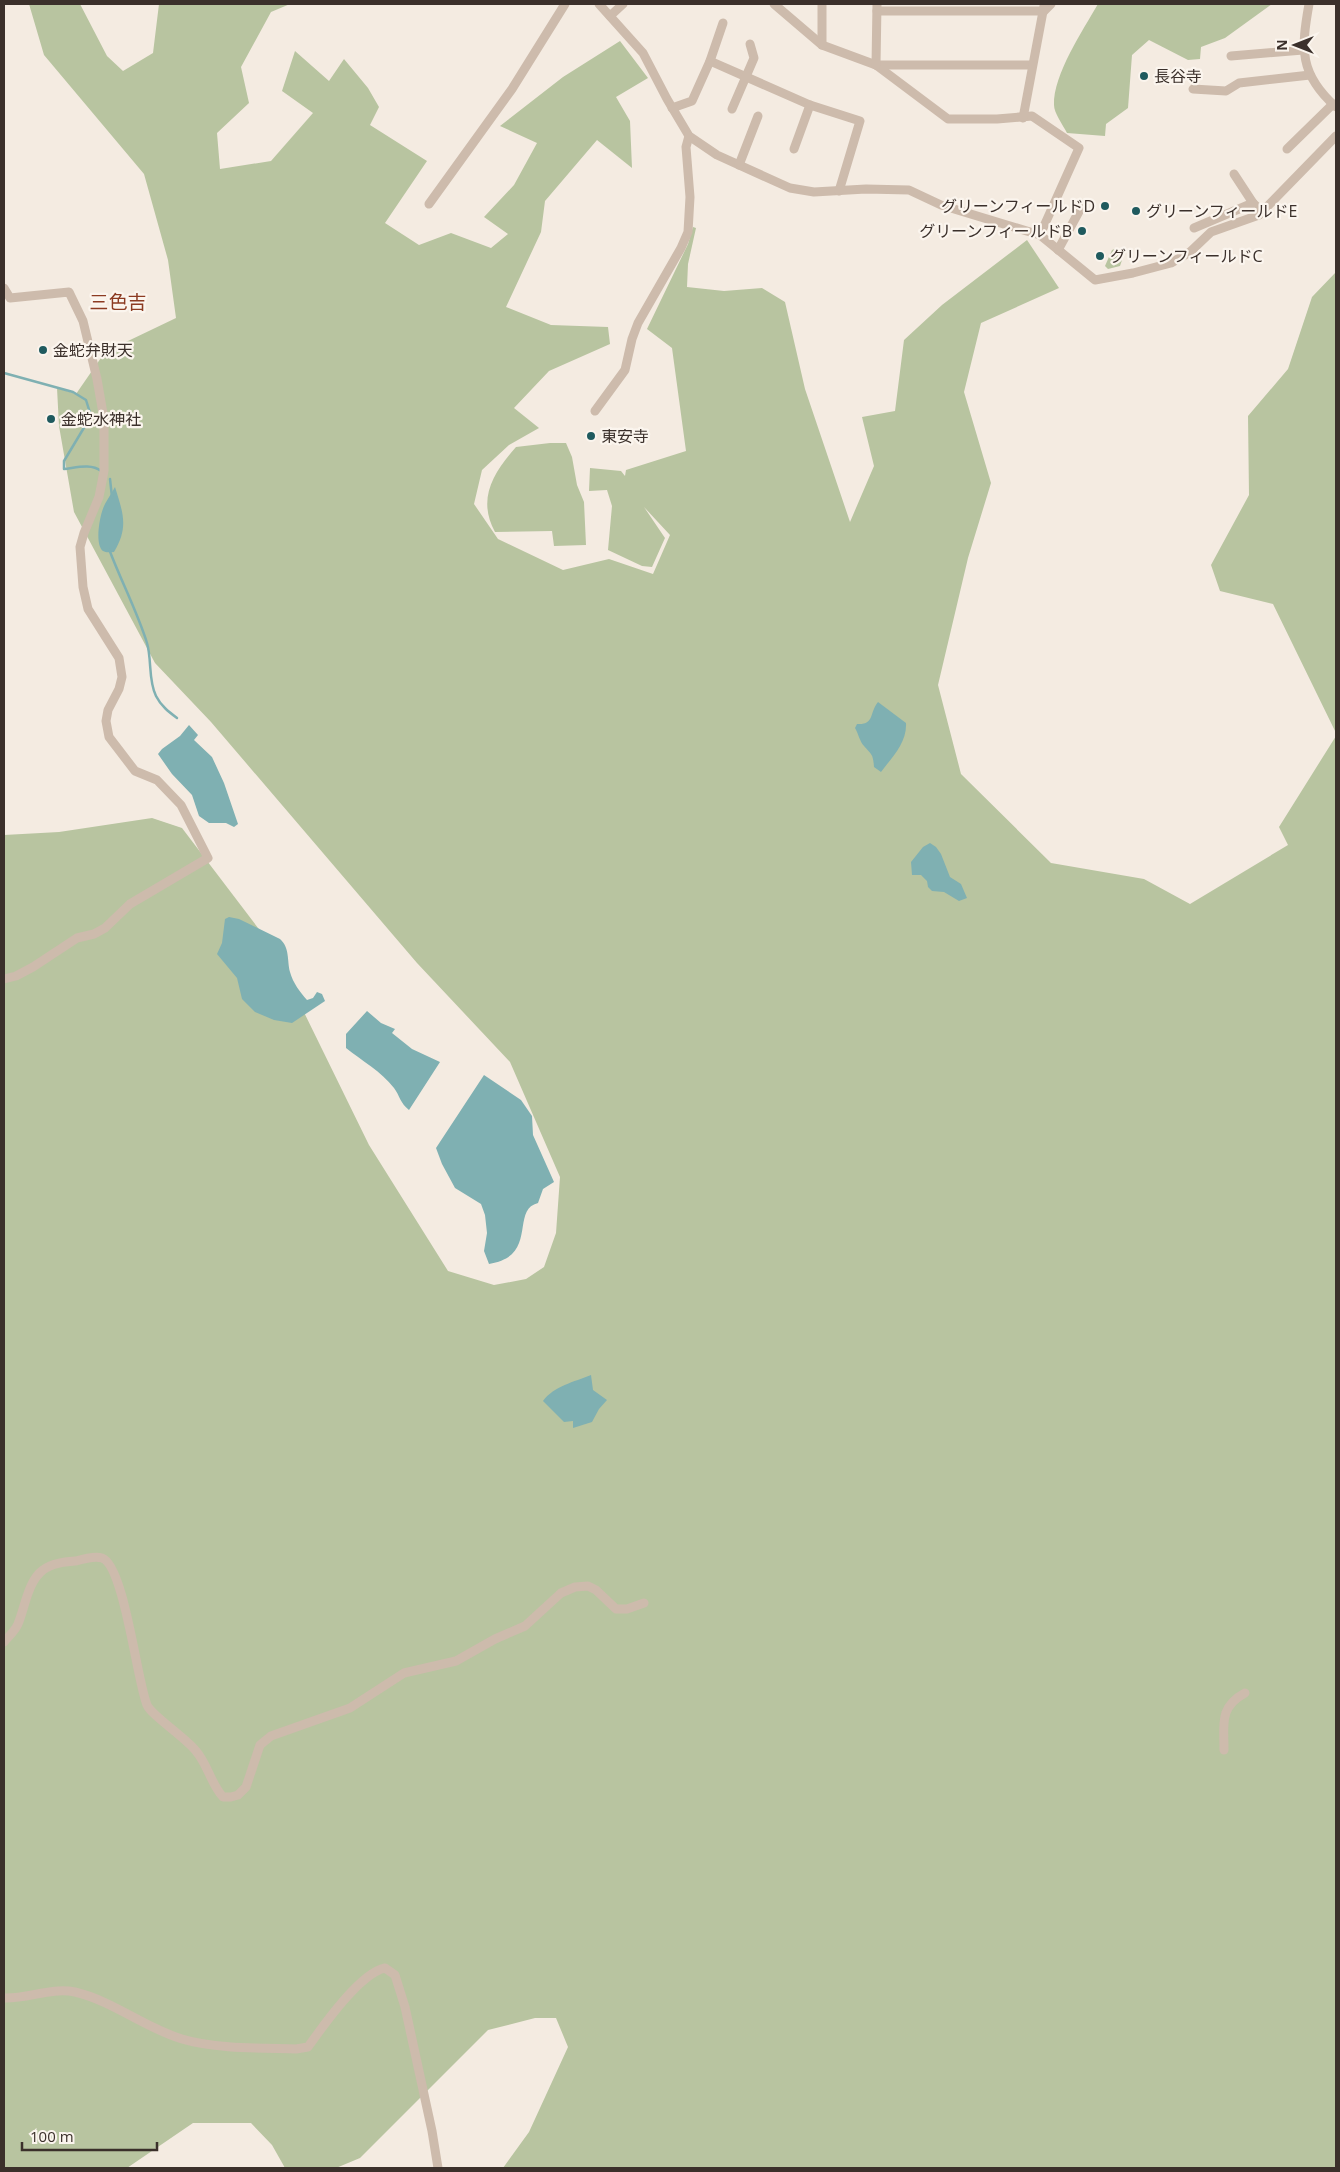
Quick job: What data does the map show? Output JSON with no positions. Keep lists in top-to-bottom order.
{
  "districts": ["三色吉"],
  "places": [
    "長谷寺",
    "グリーンフィールドD",
    "グリーンフィールドE",
    "グリーンフィールドB",
    "グリーンフィールドC",
    "金蛇弁財天",
    "金蛇水神社",
    "東安寺"
  ],
  "scale_bar": "100 m",
  "north": "left"
}
